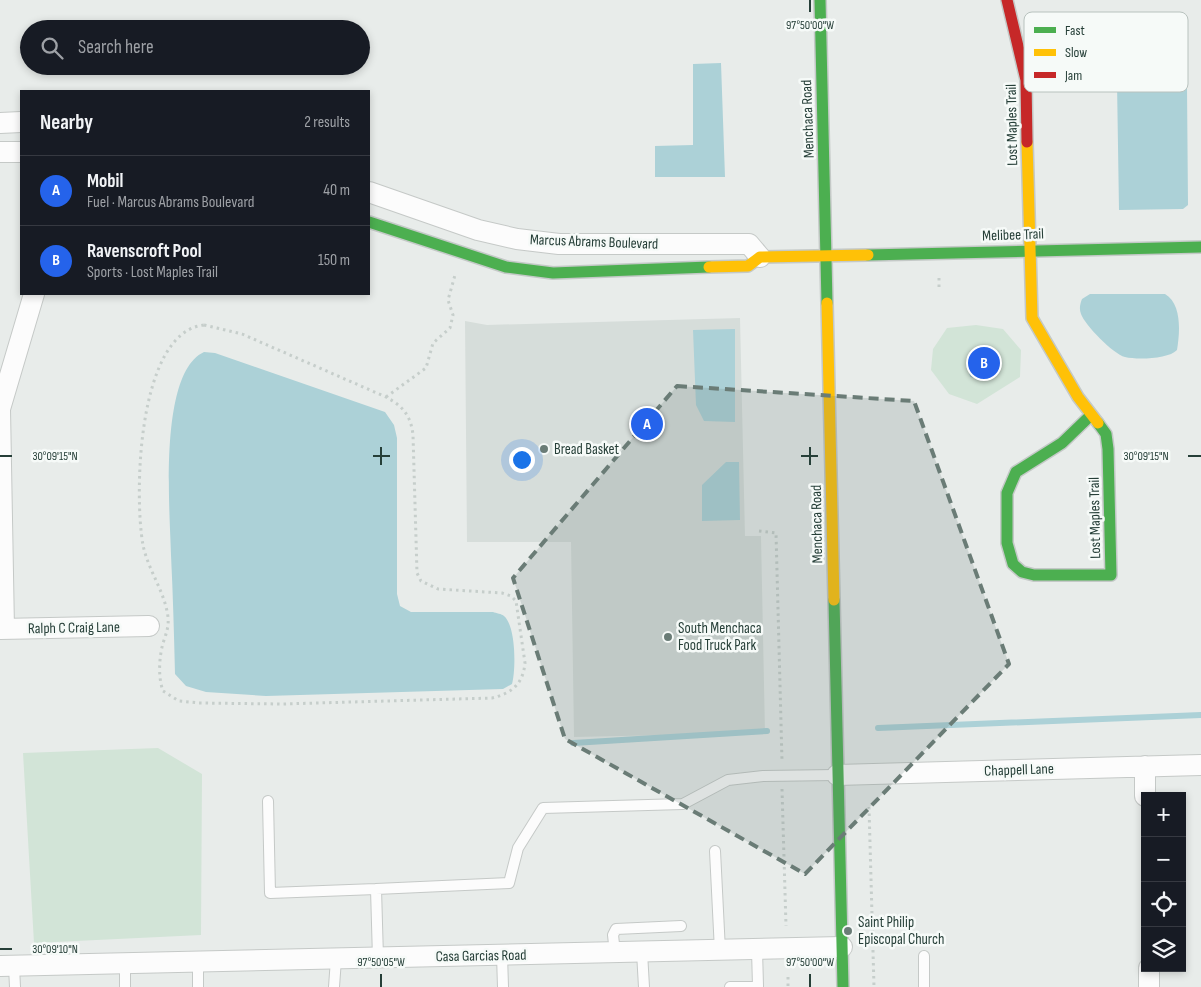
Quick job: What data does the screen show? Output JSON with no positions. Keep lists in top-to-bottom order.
{
  "streets": {
    "street": [
      "Menchaca Road",
      "Lost Maples Trail",
      "Melibee Trail",
      "Marcus Abrams Boulevard",
      "Ralph C Craig Lane",
      "Chappell Lane",
      "Casa Garcias Road"
    ]
  },
  "crossings": [
    ["Menchaca Road", "Melibee Trail"],
    ["Menchaca Road", "Marcus Abrams Boulevard"],
    ["Menchaca Road", "Chappell Lane"],
    ["Menchaca Road", "Casa Garcias Road"],
    ["Lost Maples Trail", "Melibee Trail"],
    ["Melibee Trail", "Marcus Abrams Boulevard"]
  ],
  "places": ["Bread Basket", "South Menchaca Food Truck Park", "Saint Philip Episcopal Church"],
  "legend": ["Fast", "Slow", "Jam"],
  "page": {
    "search": "Search here",
    "heading": ["Nearby", "2 results"],
    "list": [
      {
        "mark": "A",
        "name": "Mobil",
        "note": "Fuel · Marcus Abrams Boulevard",
        "value": "40 m"
      },
      {
        "mark": "B",
        "name": "Ravenscroft Pool",
        "note": "Sports · Lost Maples Trail",
        "value": "150 m"
      }
    ],
    "pins": ["B", "A"],
    "map_buttons": ["+", "−"]
  },
  "coordinates": [
    "97°50'00\"W",
    "30°09'15\"N",
    "30°09'10\"N",
    "97°50'05\"W"
  ]
}
